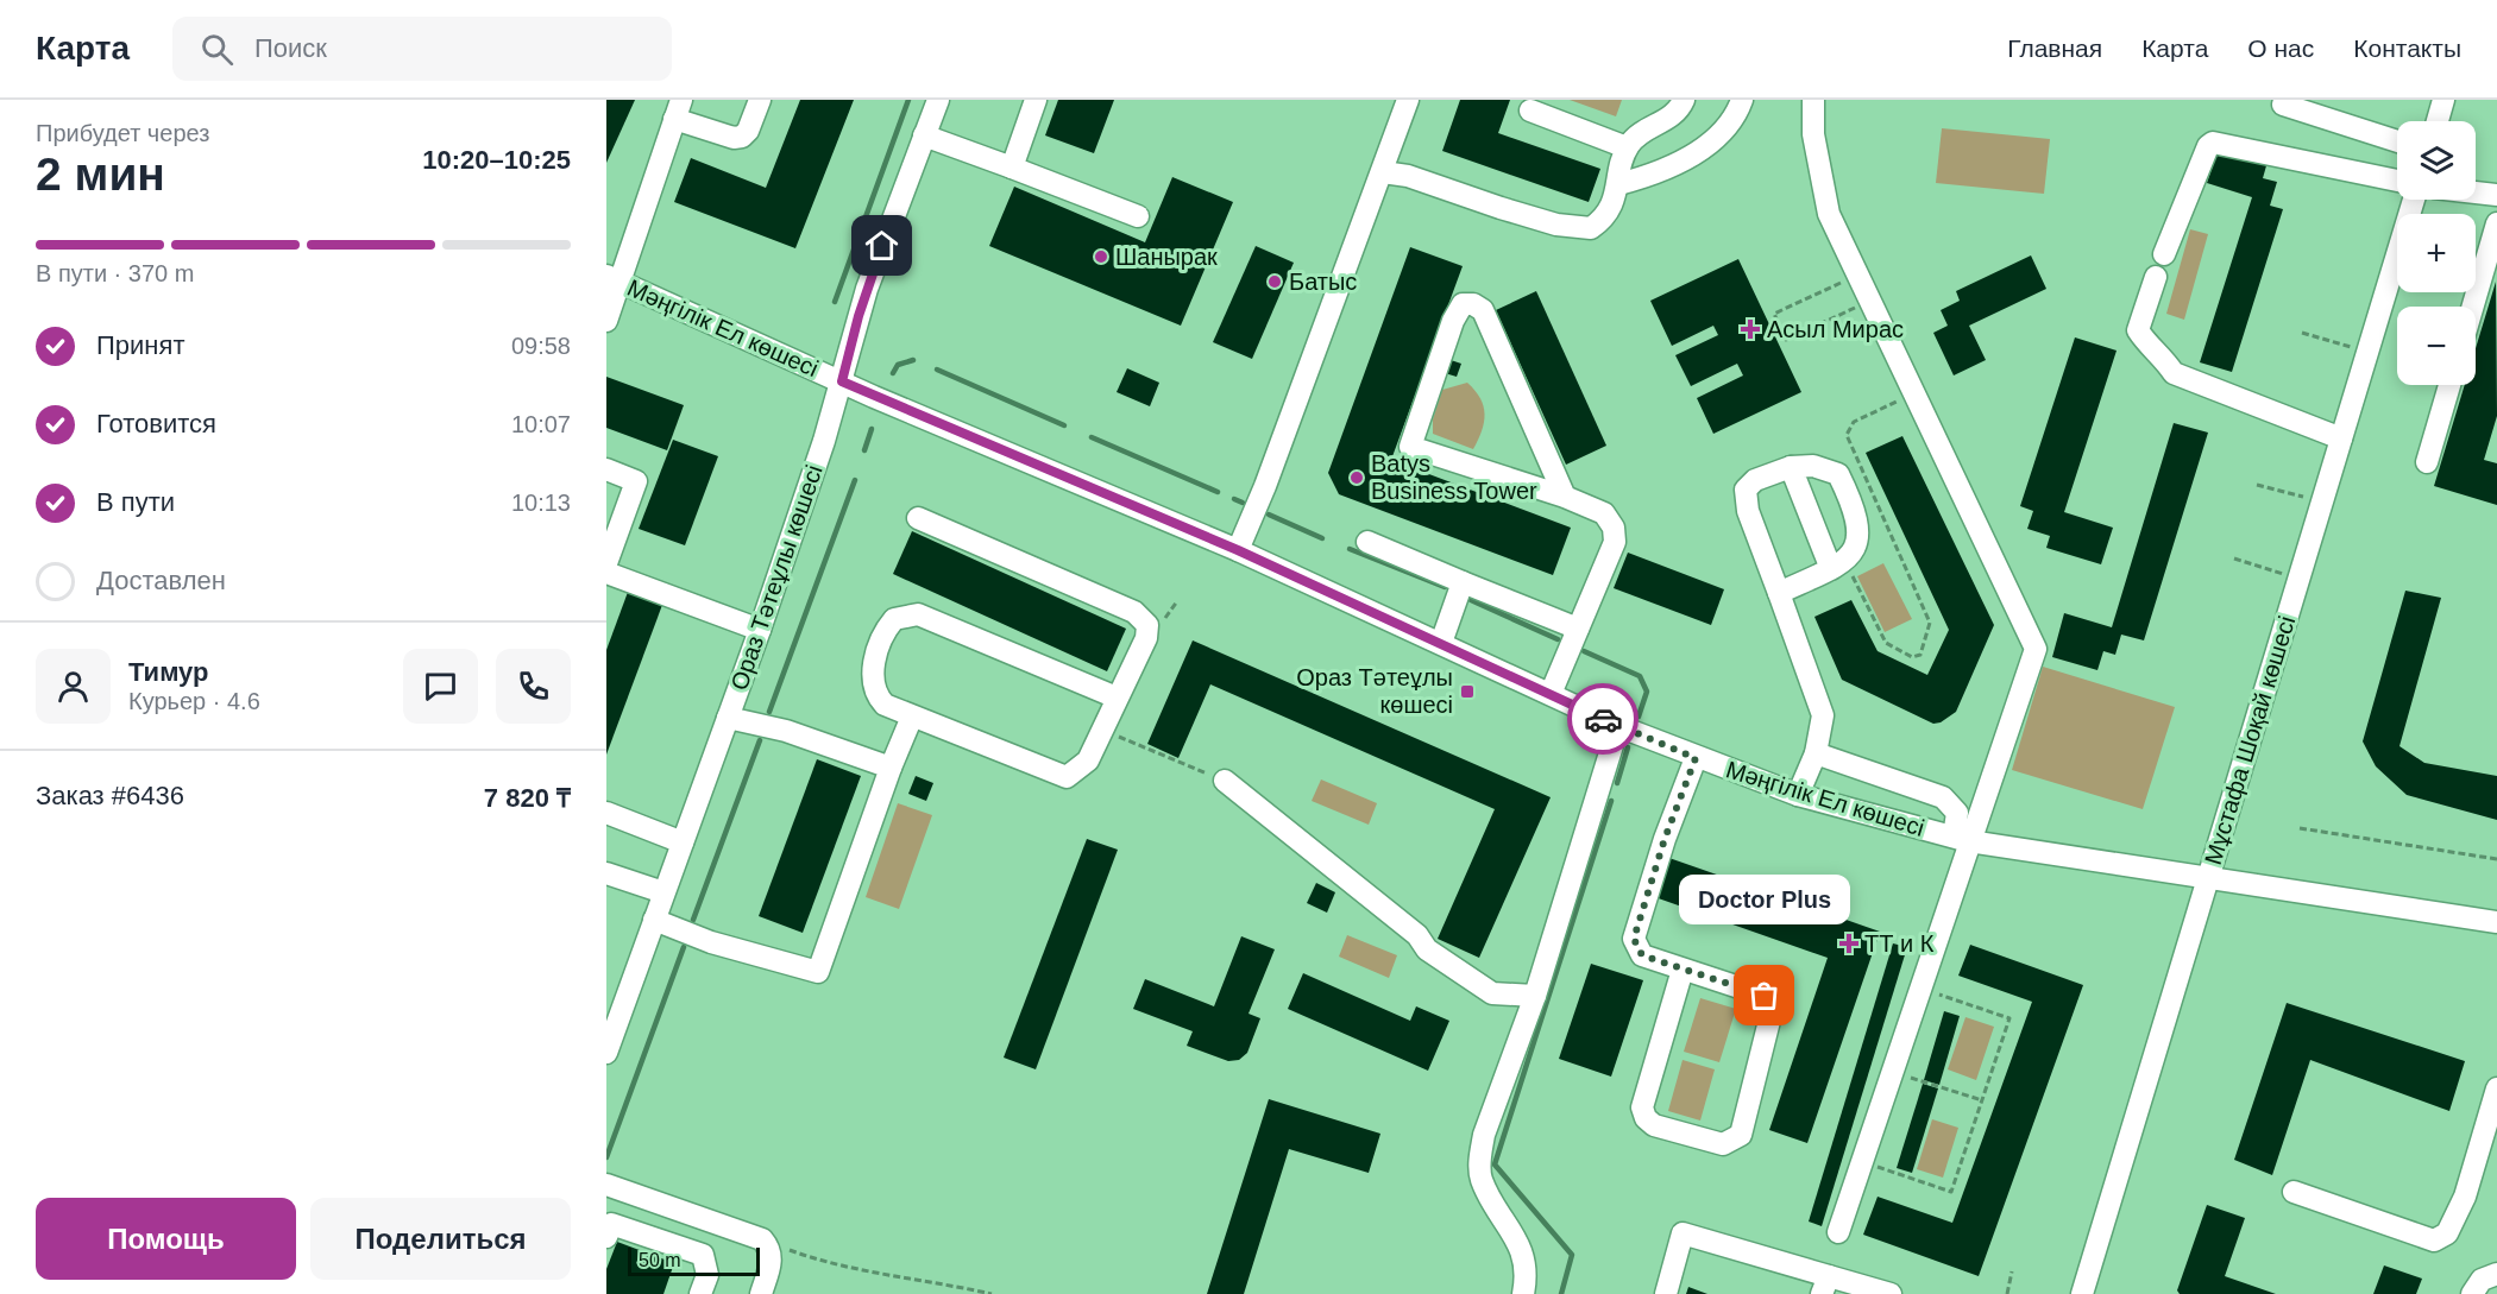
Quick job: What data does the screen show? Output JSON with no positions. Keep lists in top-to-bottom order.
{
  "streets": {
    "street": ["Мәңгілік Ел көшесі", "Ораз Тәтеұлы көшесі", "Мұстафа Шоқай көшесі"]
  },
  "crossings": [
    ["Мәңгілік Ел көшесі", "Ораз Тәтеұлы көшесі"],
    ["Мәңгілік Ел көшесі", "Мұстафа Шоқай көшесі"]
  ],
  "places": {
    "other": [
      "Шанырак",
      "Батыс",
      "Batys Business Tower",
      "Doctor Plus"
    ],
    "health": ["Асыл Мирас", "ТТ и К"],
    "transit": ["Ораз Тәтеұлы көшесі"]
  },
  "scale_bar": "50 m",
  "page": {
    "header": "Карта",
    "search": "Поиск",
    "nav": [
      "Главная",
      "Карта",
      "О нас",
      "Контакты"
    ],
    "heading": ["2 мин", "Прибудет через", "10:20–10:25"],
    "panel": [
      "Тимур",
      "Курьер · 4.6",
      "Заказ #6436",
      "7 820 ₸"
    ],
    "map_buttons": ["+", "−"],
    "bar": "В пути · 370 m",
    "list": [
      ["Принят", "09:58"],
      ["Готовится", "10:07"],
      ["В пути", "10:13"],
      "Доставлен"
    ],
    "bubble": "Doctor Plus",
    "buttons": ["Помощь", "Поделиться"],
    "scale": "50 m"
  }
}
